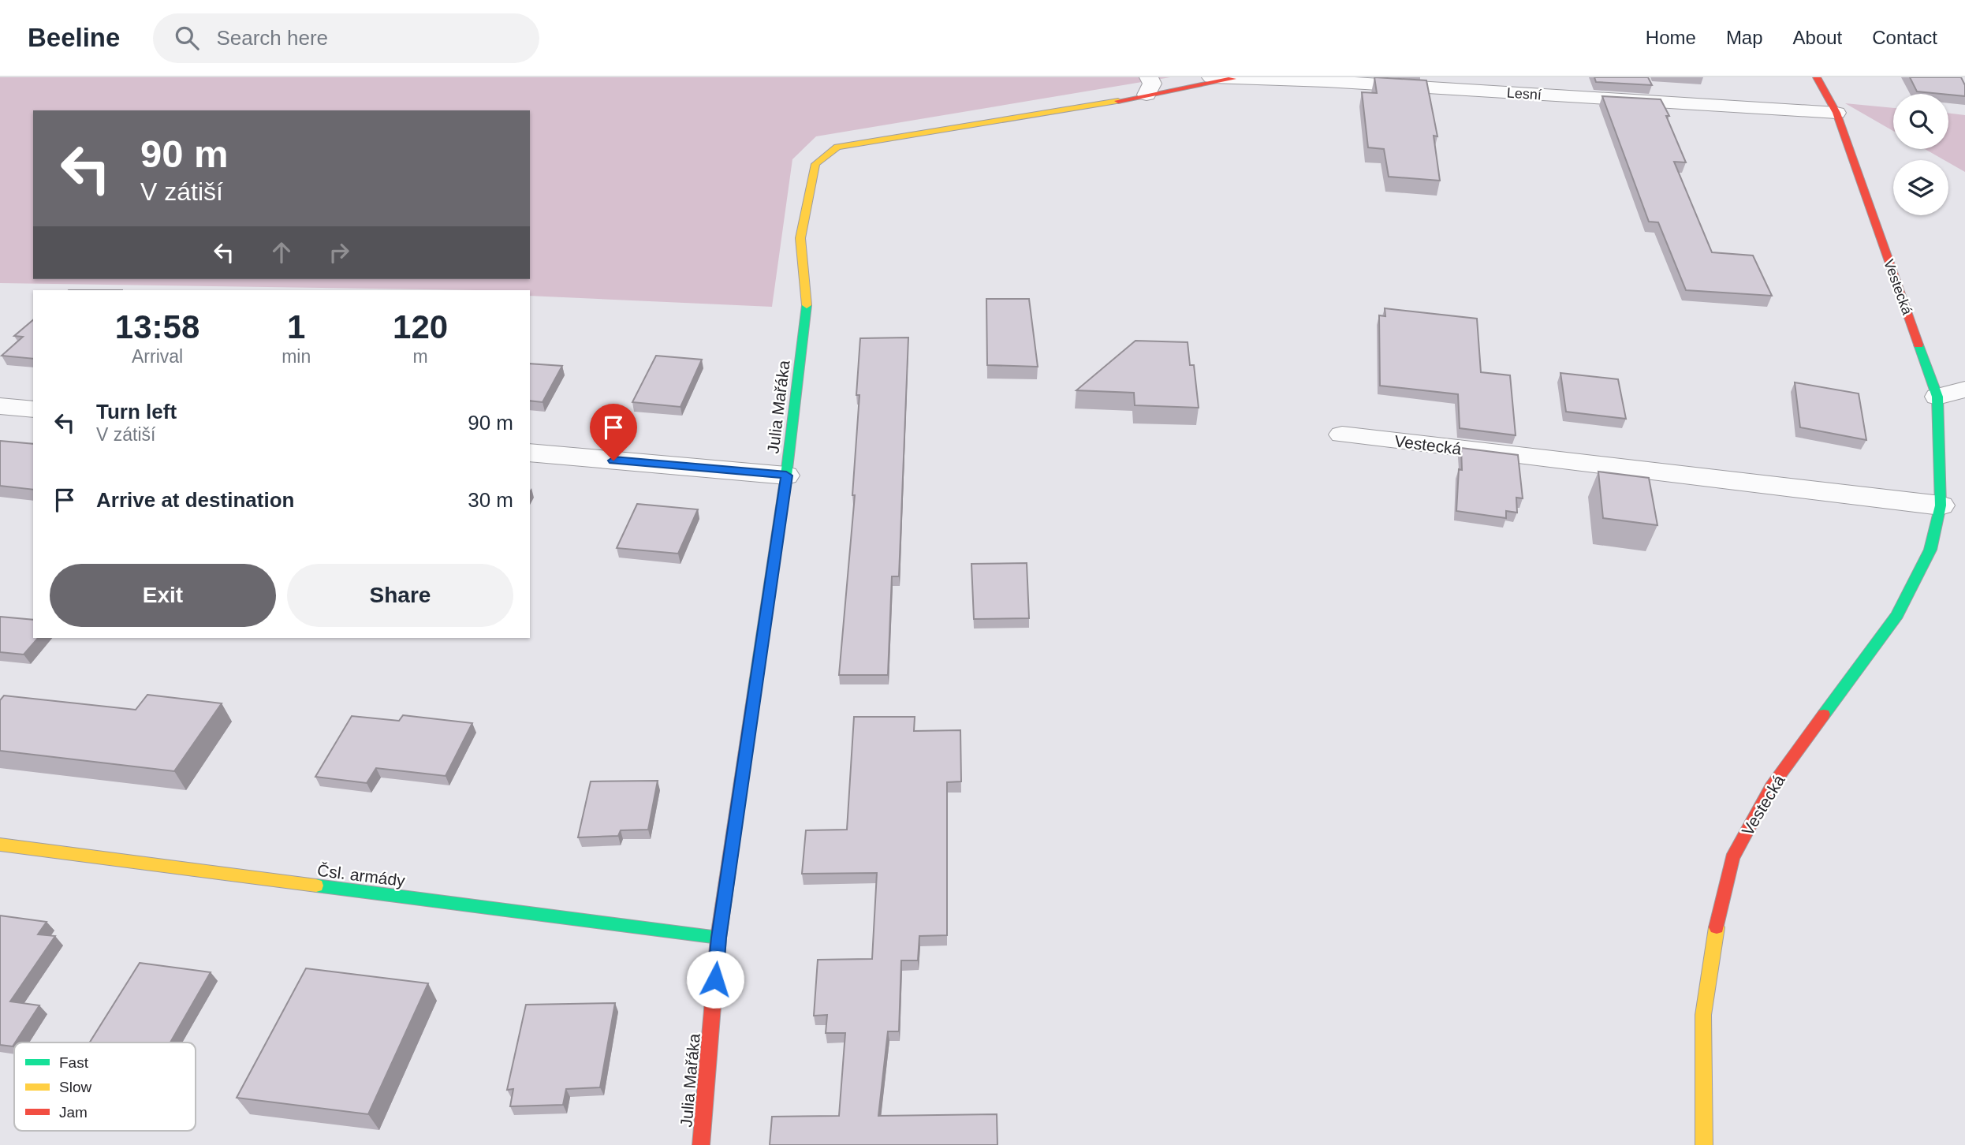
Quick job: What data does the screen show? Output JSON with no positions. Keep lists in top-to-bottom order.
{
  "streets": {
    "street": [
      "Lesní",
      "Vestecká",
      "Julia Mařáka",
      "Čsl. armády"
    ]
  },
  "crossings": [
    ["Lesní", "Vestecká"],
    ["Lesní", "Julia Mařáka"],
    ["Julia Mařáka", "Čsl. armády"]
  ],
  "legend": ["Fast", "Slow", "Jam"],
  "page": {
    "header": "Beeline",
    "search": "Search here",
    "nav": [
      "Home",
      "Map",
      "About",
      "Contact"
    ],
    "turn": ["90 m", "V zátiší"],
    "eta": [
      "13:58",
      "Arrival",
      "1",
      "min",
      "120",
      "m"
    ],
    "list": [
      {
        "name": "Turn left",
        "note": "V zátiší",
        "value": "90 m"
      },
      {
        "name": "Arrive at destination",
        "value": "30 m"
      }
    ],
    "buttons": ["Exit", "Share"]
  }
}
